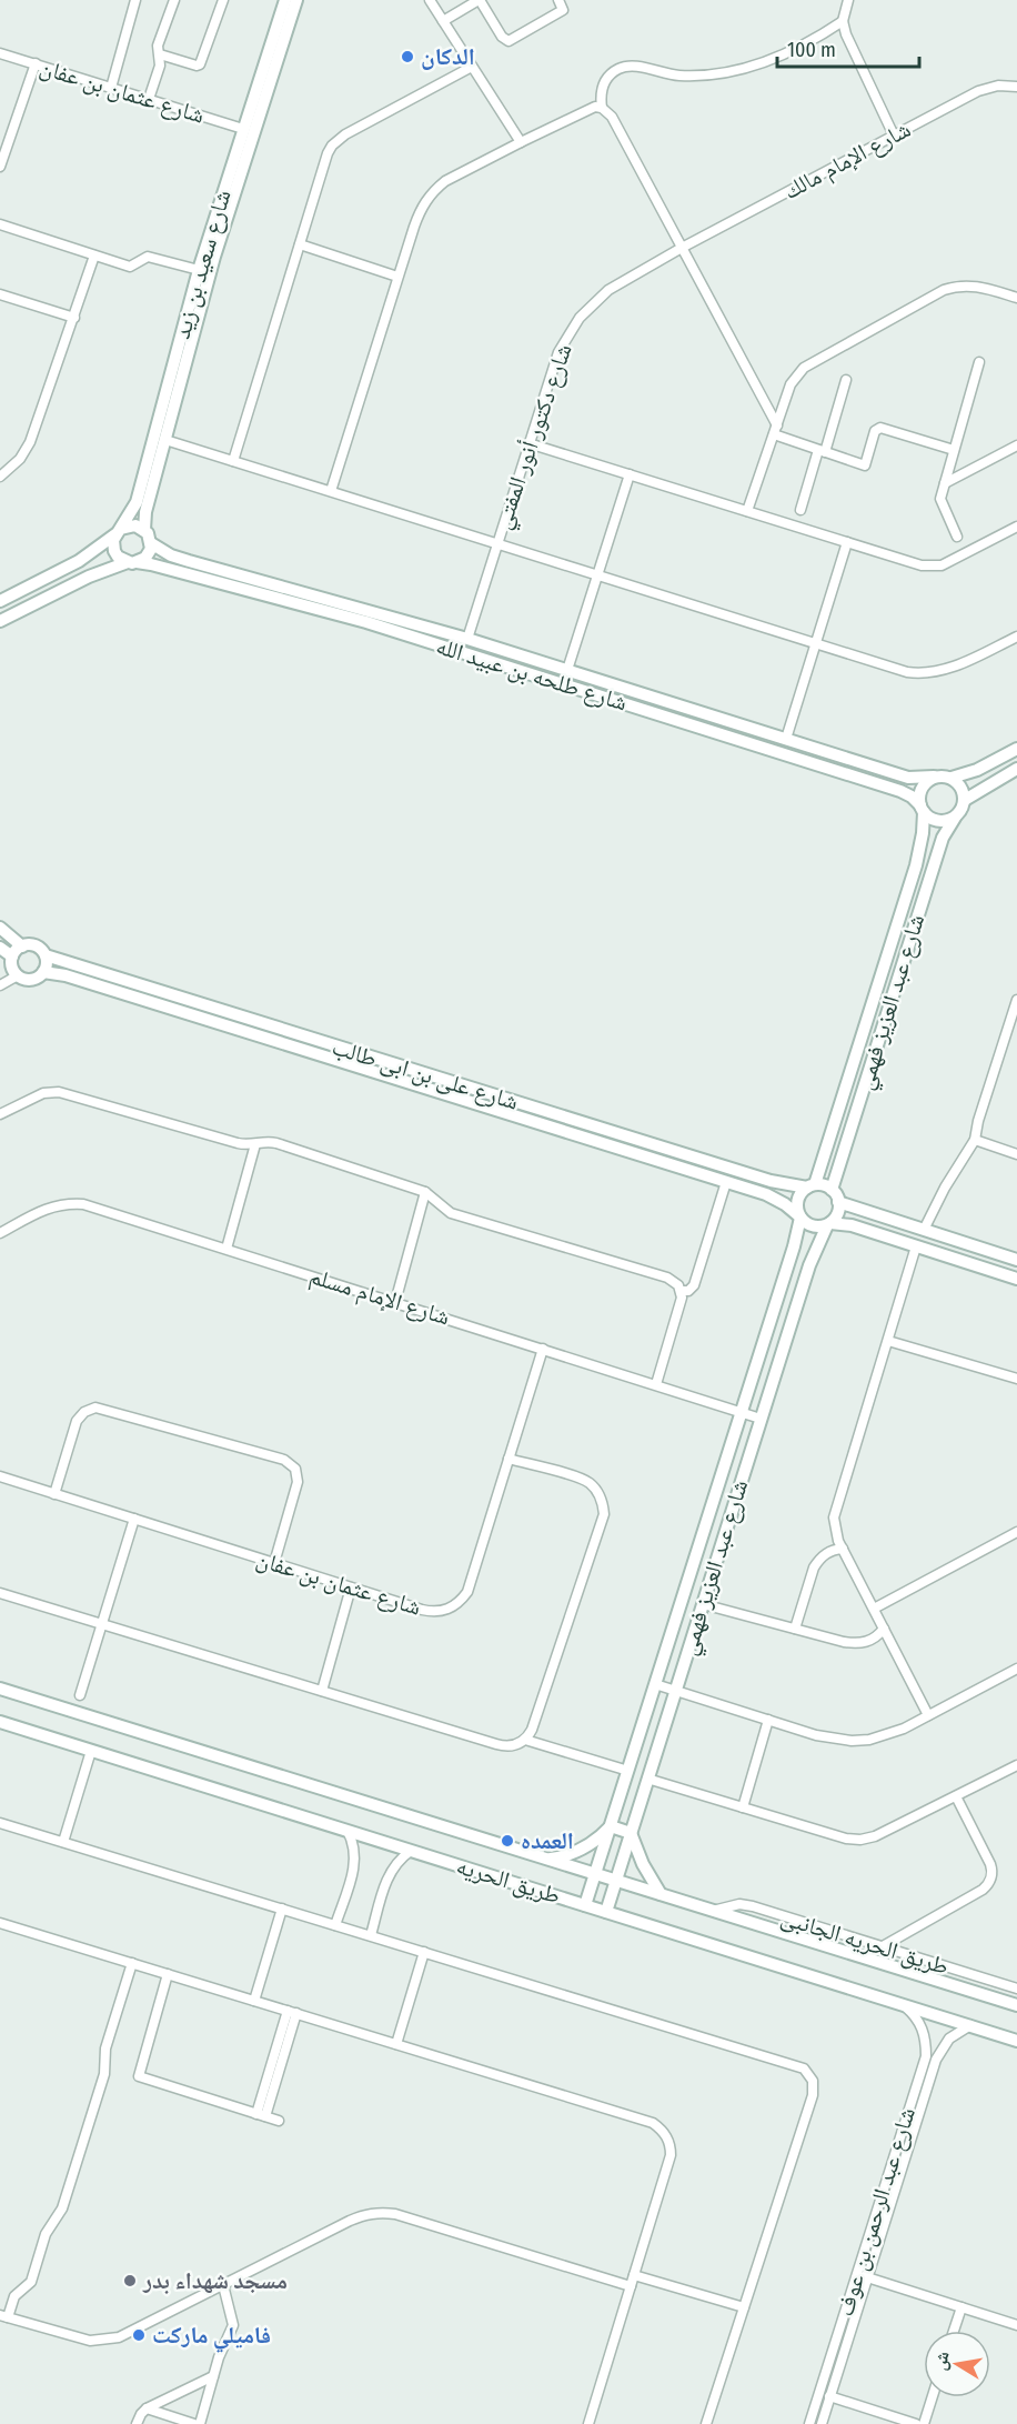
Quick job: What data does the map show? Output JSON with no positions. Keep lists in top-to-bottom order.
{
  "streets": {
    "street": [
      "شارع عثمان بن عفان",
      "شارع الإمام مالك",
      "شارع سعيد بن زيد",
      "شارع دكتور أنور المفتي",
      "شارع طلحه بن عبيد الله",
      "شارع عبد العزيز فهمي",
      "شارع على بن ابى طالب",
      "شارع الإمام مسلم",
      "طريق الحريه",
      "طريق الحريه الجانبى",
      "شارع عبد الرحمن بن عوف"
    ]
  },
  "crossings": [
    ["شارع عثمان بن عفان", "شارع سعيد بن زيد"],
    ["شارع عثمان بن عفان", "شارع الإمام مسلم"],
    ["شارع الإمام مالك", "شارع دكتور أنور المفتي"],
    ["شارع سعيد بن زيد", "شارع طلحه بن عبيد الله"],
    ["شارع دكتور أنور المفتي", "شارع طلحه بن عبيد الله"],
    ["شارع طلحه بن عبيد الله", "شارع عبد العزيز فهمي"],
    ["شارع عبد العزيز فهمي", "شارع على بن ابى طالب"],
    ["شارع عبد العزيز فهمي", "شارع الإمام مسلم"],
    ["شارع عبد العزيز فهمي", "طريق الحريه"],
    ["طريق الحريه", "طريق الحريه الجانبى"],
    ["طريق الحريه", "شارع عبد الرحمن بن عوف"]
  ],
  "places": [
    "الدكان",
    "العمده",
    "مسجد شهداء بدر",
    "فاميلي ماركت"
  ],
  "scale_bar": "100 m",
  "north": "left"
}
